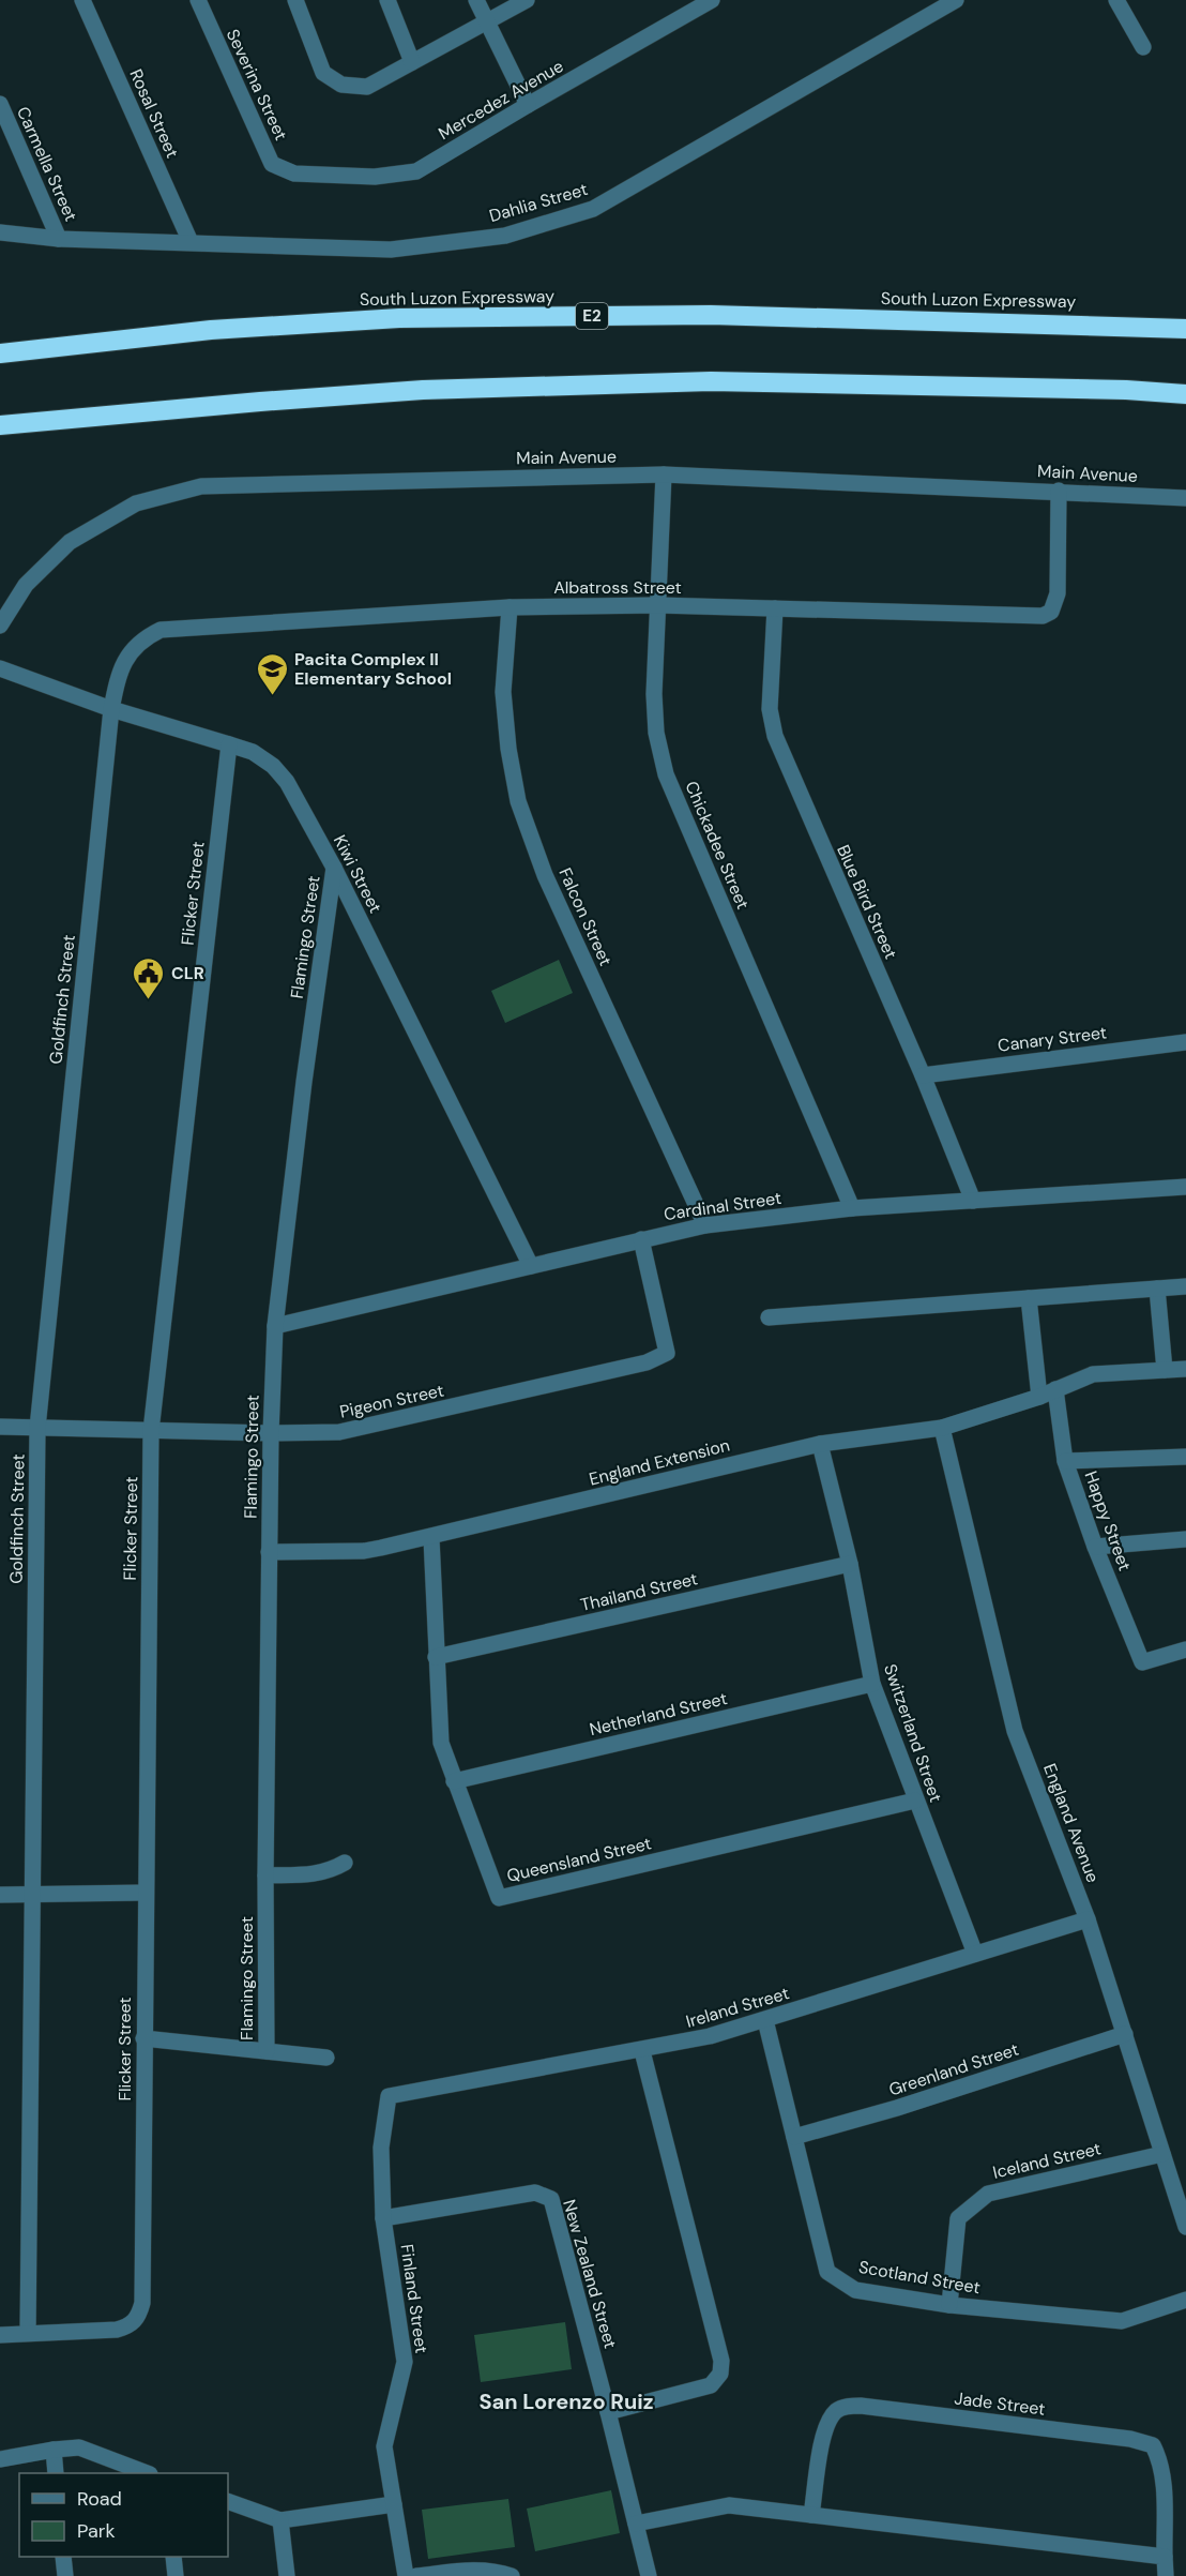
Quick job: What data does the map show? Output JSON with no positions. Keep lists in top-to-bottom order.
{
  "streets": {
    "highway": ["South Luzon Expressway", "E2"],
    "street": [
      "Severina Street",
      "Mercedez Avenue",
      "Rosal Street",
      "Carmella Street",
      "Dahlia Street",
      "Main Avenue",
      "Albatross Street",
      "Chickadee Street",
      "Kiwi Street",
      "Flicker Street",
      "Blue Bird Street",
      "Falcon Street",
      "Flamingo Street",
      "Goldfinch Street",
      "Canary Street",
      "Cardinal Street",
      "Pigeon Street",
      "England Extension",
      "Happy Street",
      "Thailand Street",
      "Netherland Street",
      "Switzerland Street",
      "England Avenue",
      "Queensland Street",
      "Ireland Street",
      "Greenland Street",
      "Iceland Street",
      "New Zealand Street",
      "Scotland Street",
      "Finland Street",
      "Jade Street"
    ]
  },
  "crossings": [
    ["Severina Street", "Mercedez Avenue"],
    ["Rosal Street", "Dahlia Street"],
    ["Carmella Street", "Dahlia Street"],
    ["Main Avenue", "Albatross Street"],
    ["Main Avenue", "Chickadee Street"],
    ["Albatross Street", "Chickadee Street"],
    ["Albatross Street", "Kiwi Street"],
    ["Albatross Street", "Blue Bird Street"],
    ["Albatross Street", "Falcon Street"],
    ["Albatross Street", "Goldfinch Street"],
    ["Chickadee Street", "Cardinal Street"],
    ["Kiwi Street", "Flicker Street"],
    ["Kiwi Street", "Flamingo Street"],
    ["Kiwi Street", "Goldfinch Street"],
    ["Kiwi Street", "Cardinal Street"],
    ["Flicker Street", "Goldfinch Street"],
    ["Flicker Street", "Pigeon Street"],
    ["Blue Bird Street", "Canary Street"],
    ["Blue Bird Street", "Cardinal Street"],
    ["Falcon Street", "Cardinal Street"],
    ["Flamingo Street", "Cardinal Street"],
    ["Flamingo Street", "Pigeon Street"],
    ["Flamingo Street", "England Extension"],
    ["Goldfinch Street", "Pigeon Street"],
    ["Cardinal Street", "Pigeon Street"],
    ["England Extension", "Happy Street"],
    ["England Extension", "Switzerland Street"],
    ["England Extension", "England Avenue"],
    ["England Extension", "Queensland Street"],
    ["Thailand Street", "Switzerland Street"],
    ["Thailand Street", "Queensland Street"],
    ["Netherland Street", "Switzerland Street"],
    ["Netherland Street", "Queensland Street"],
    ["Switzerland Street", "Queensland Street"],
    ["Switzerland Street", "Ireland Street"],
    ["England Avenue", "Ireland Street"],
    ["England Avenue", "Greenland Street"],
    ["England Avenue", "Iceland Street"],
    ["Ireland Street", "Scotland Street"],
    ["Ireland Street", "Finland Street"],
    ["Greenland Street", "Scotland Street"],
    ["Iceland Street", "Scotland Street"],
    ["New Zealand Street", "Finland Street"]
  ],
  "districts": ["San Lorenzo Ruiz"],
  "places": {
    "school or university": ["Pacita Complex II Elementary School"],
    "public building": ["CLR"]
  },
  "legend": ["Road", "Park"]
}
